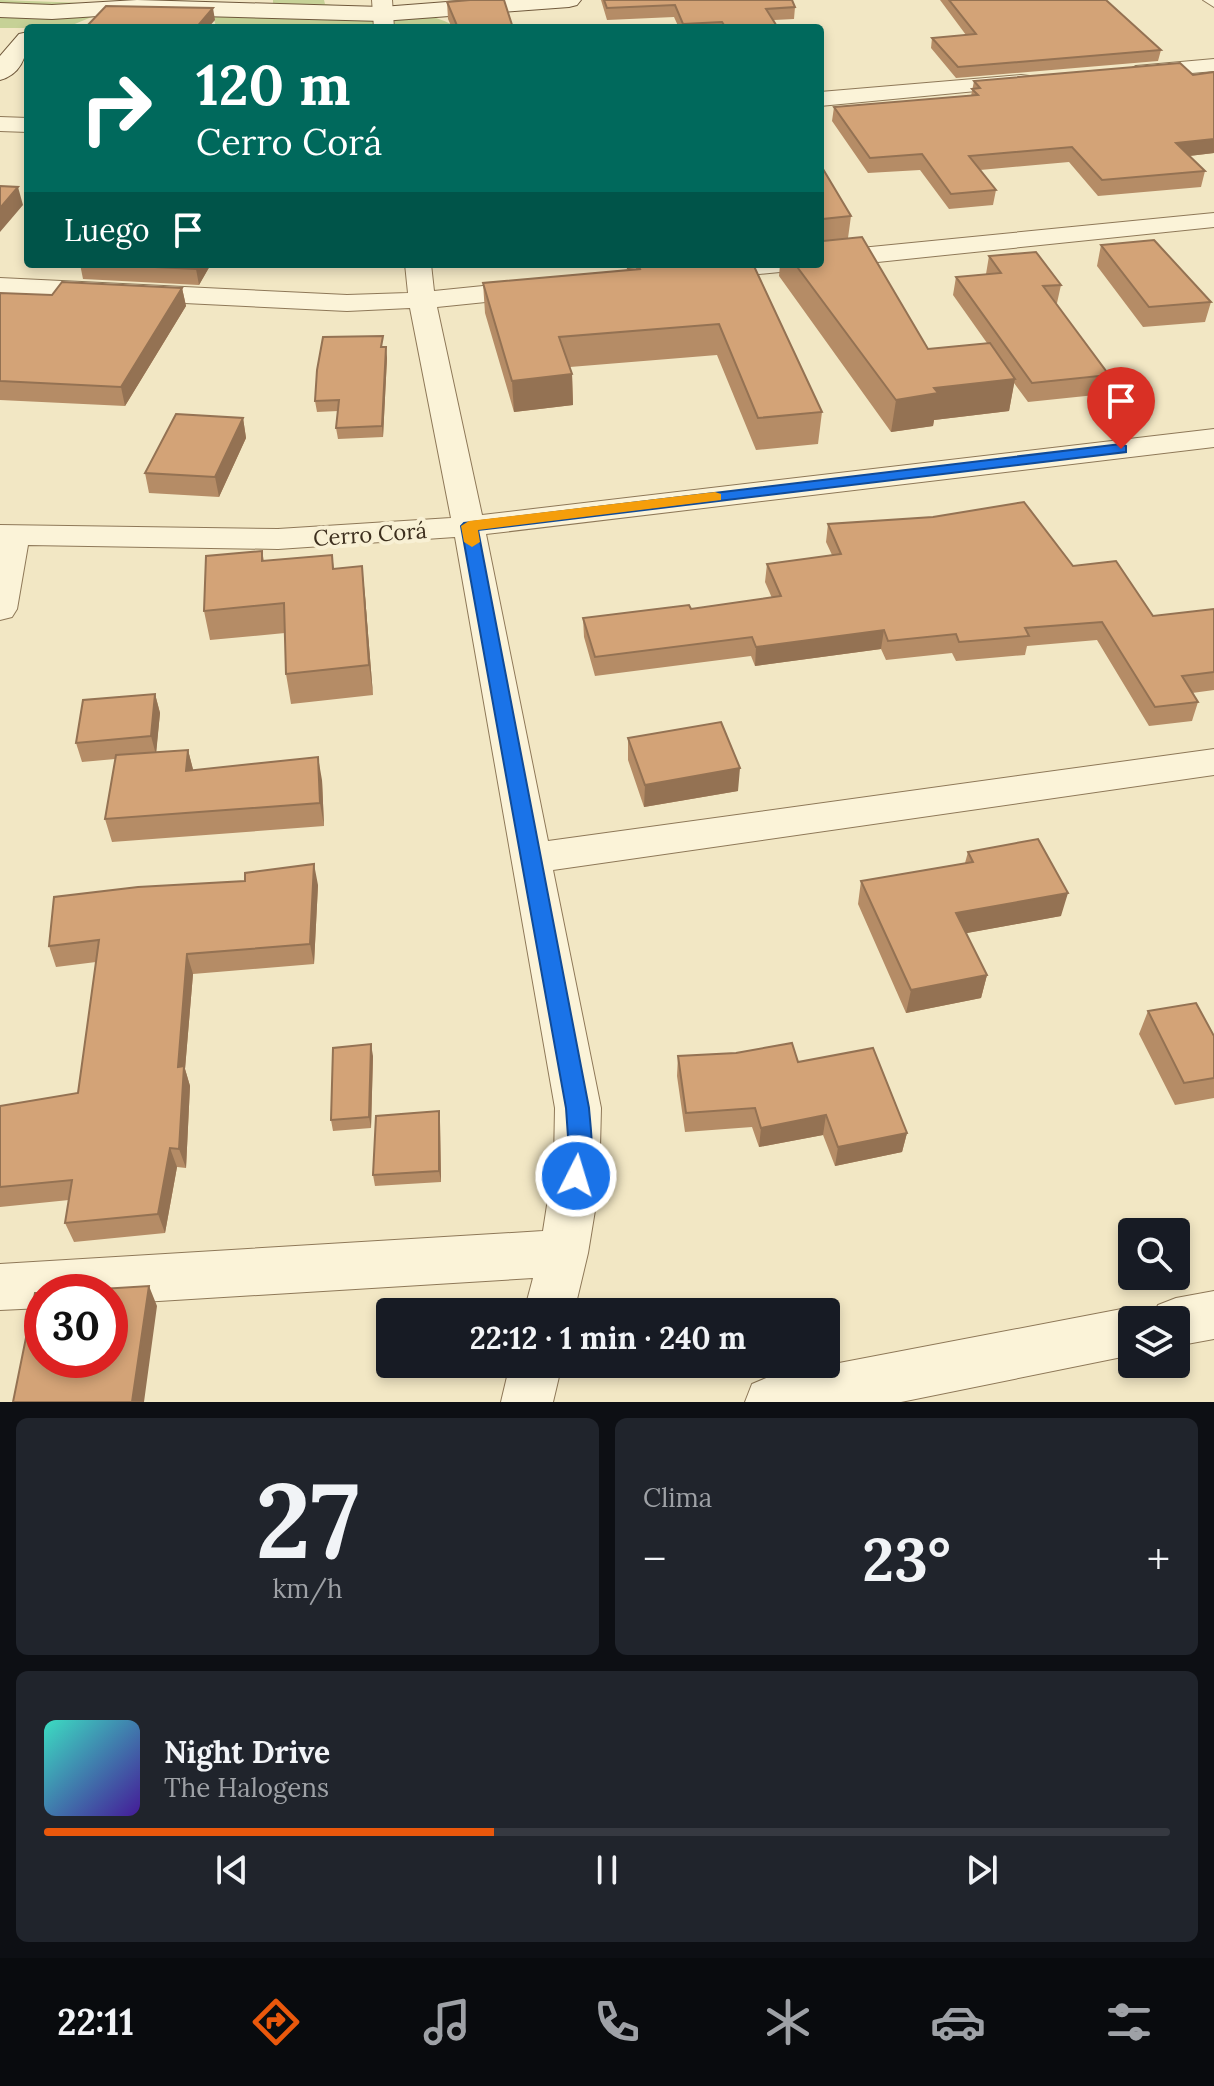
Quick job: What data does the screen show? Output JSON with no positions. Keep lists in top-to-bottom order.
{
  "streets": {
    "street": ["Cerro Corá"]
  },
  "page": {
    "turn": ["120 m", "Cerro Corá"],
    "then": "Luego",
    "limit": "30",
    "trip": "22:12 · 1 min · 240 m",
    "tile": [
      ["27", "km/h"],
      "Clima"
    ],
    "heat": ["−", "23°", "+"],
    "song": ["Night Drive", "The Halogens"],
    "tabs": "22:11"
  }
}
